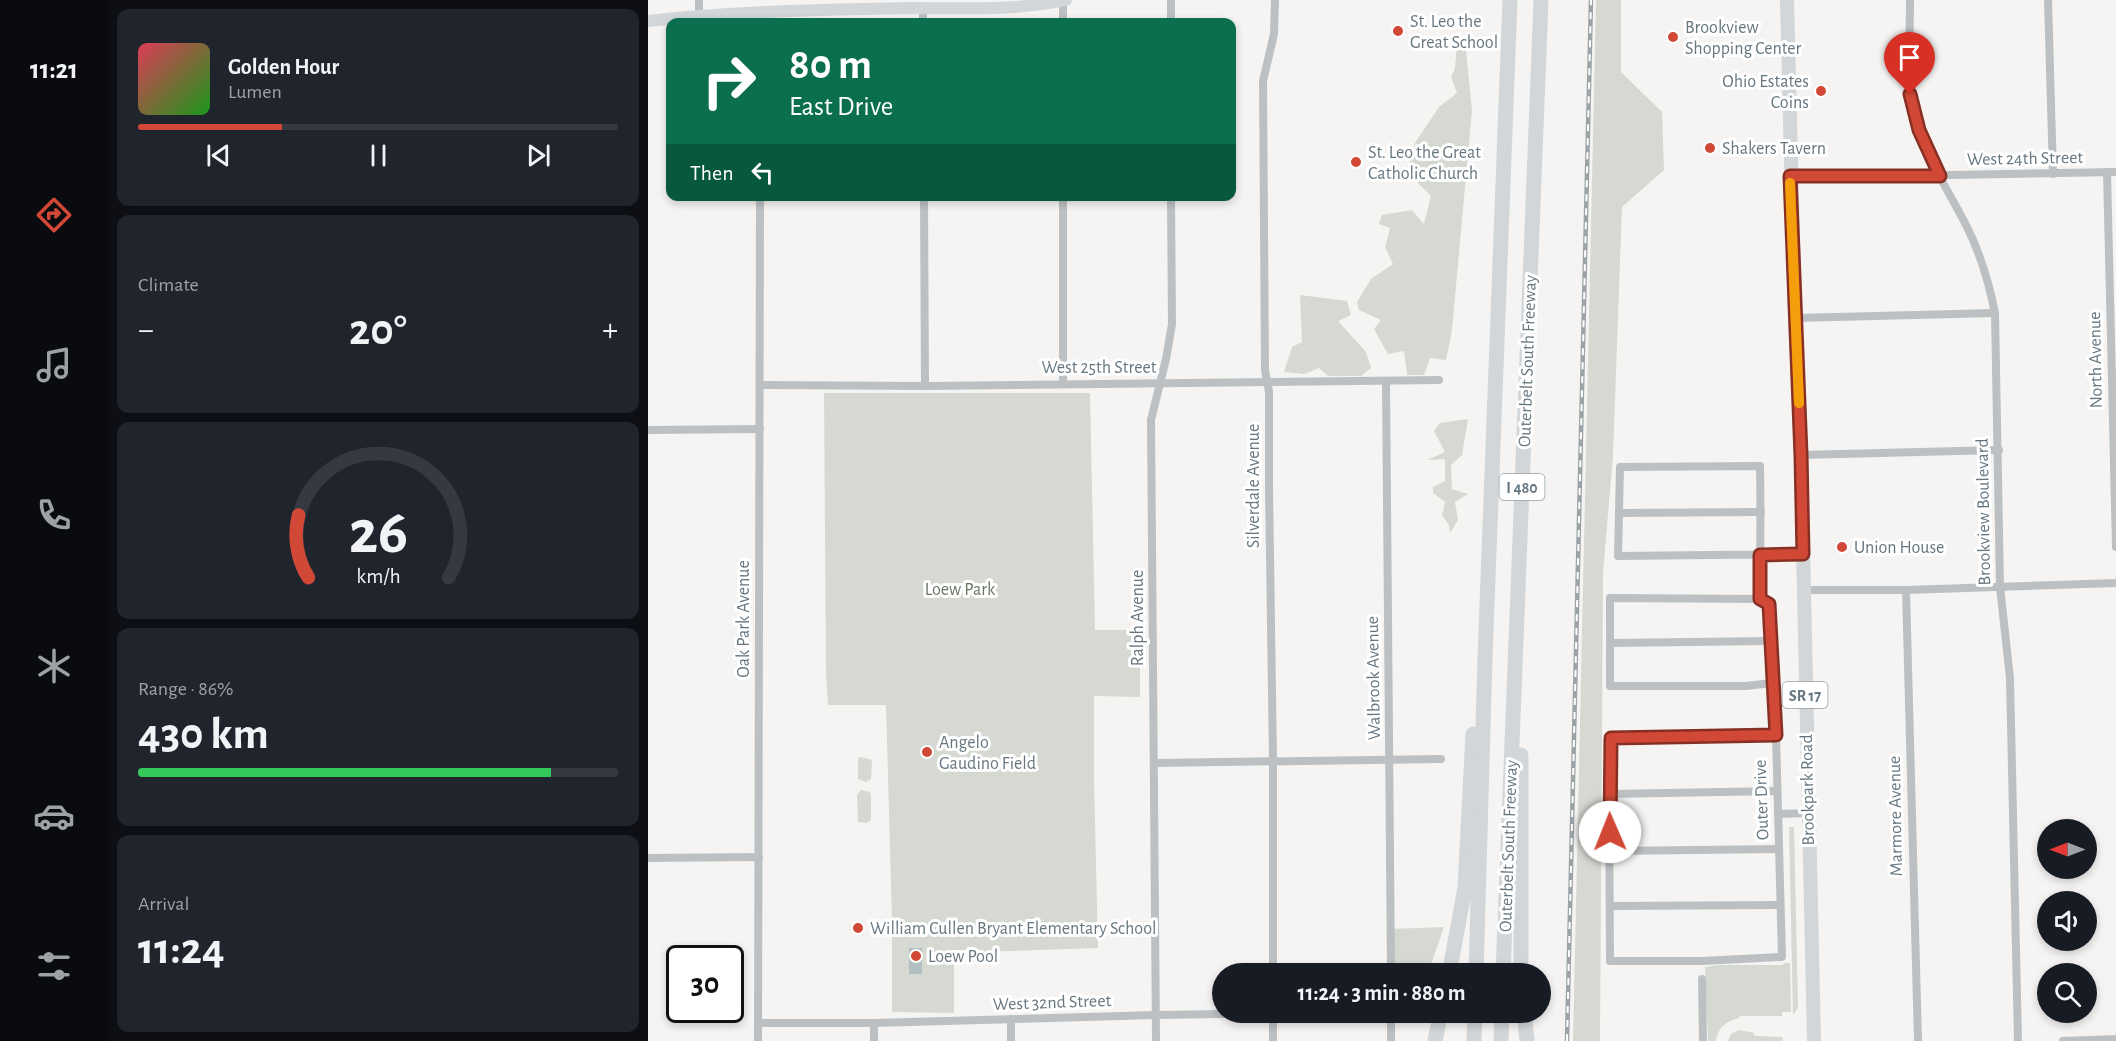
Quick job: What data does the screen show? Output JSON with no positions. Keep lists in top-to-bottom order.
{
  "streets": {
    "highway": ["Outerbelt South Freeway", "I 480"],
    "main road": ["SR 17", "Brookpark Road"],
    "street": [
      "West 24th Street",
      "North Avenue",
      "West 25th Street",
      "Silverdale Avenue",
      "Brookview Boulevard",
      "Ralph Avenue",
      "Oak Park Avenue",
      "Walbrook Avenue",
      "Outer Drive",
      "Marmore Avenue",
      "West 32nd Street"
    ]
  },
  "crossings": [
    ["West 24th Street", "North Avenue"],
    ["West 24th Street", "Brookview Boulevard"],
    ["West 24th Street", "Brookpark Road"],
    ["West 25th Street", "Silverdale Avenue"],
    ["West 25th Street", "Ralph Avenue"],
    ["West 25th Street", "Oak Park Avenue"],
    ["West 25th Street", "Walbrook Avenue"],
    ["Ralph Avenue", "West 32nd Street"],
    ["Oak Park Avenue", "West 32nd Street"]
  ],
  "parks": ["Loew Park"],
  "places": [
    "St. Leo the Great School",
    "Brookview Shopping Center",
    "Ohio Estates Coins",
    "Shakers Tavern",
    "St. Leo the Great Catholic Church",
    "Union House",
    "Angelo Gaudino Field",
    "William Cullen Bryant Elementary School",
    "Loew Pool"
  ],
  "north": "left",
  "page": {
    "tabs": "11:21",
    "turn": ["80 m", "East Drive"],
    "song": ["Golden Hour", "Lumen"],
    "then": "Then",
    "tile": [
      "Climate",
      ["Range · 86%", "430 km"],
      ["Arrival", "11:24"]
    ],
    "heat": ["−", "20°", "+"],
    "limit": "30",
    "trip": "11:24 · 3 min · 880 m",
    "gauge": ["26", "km/h"]
  }
}
